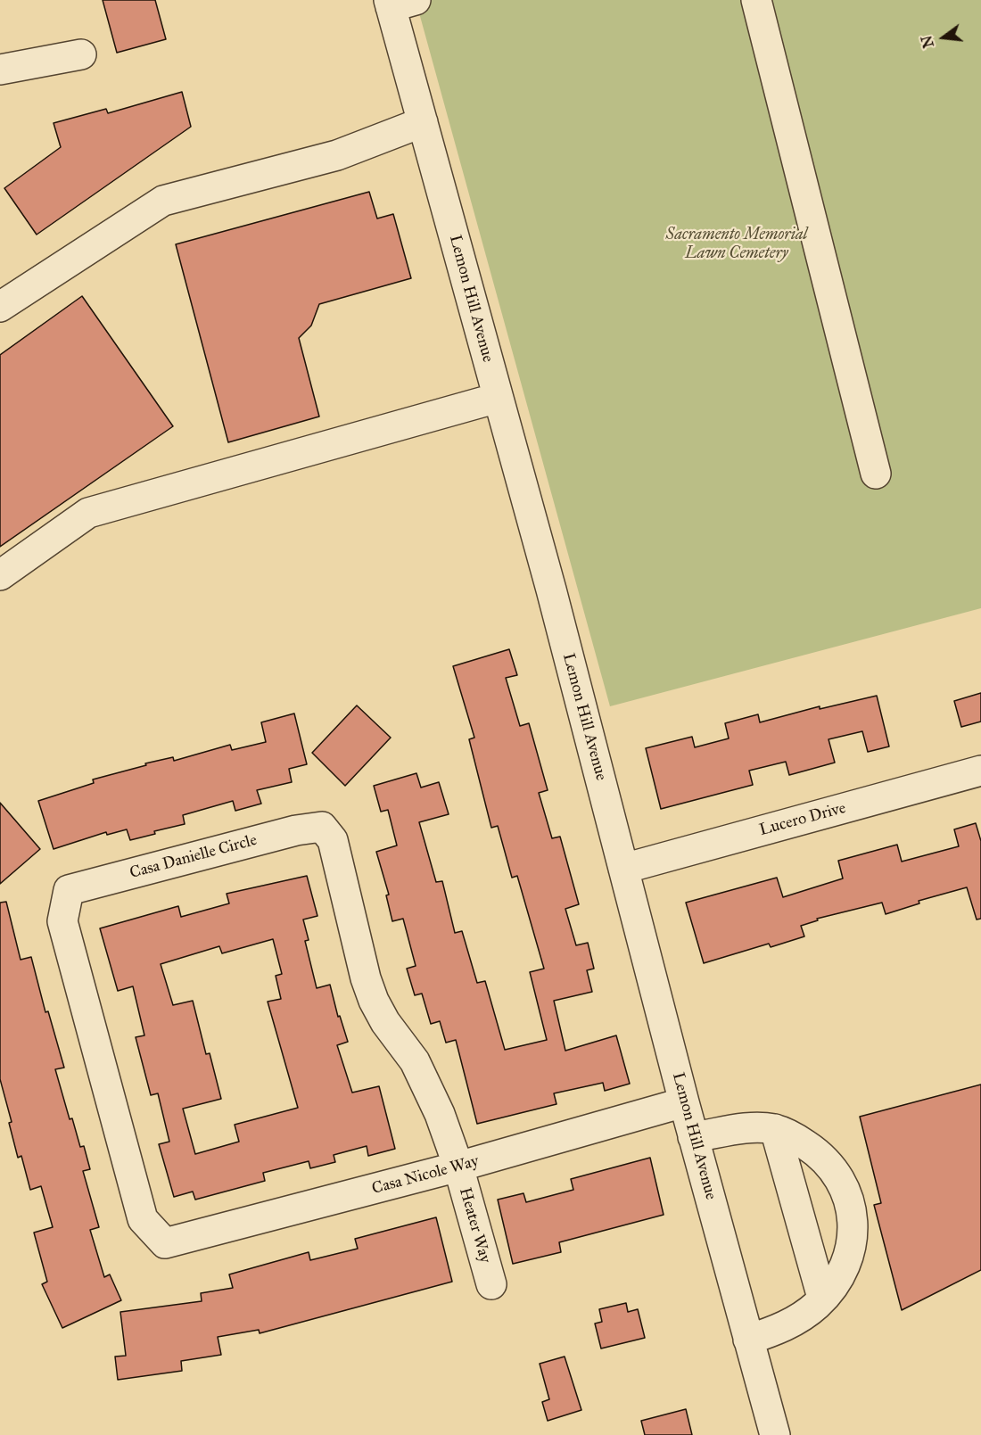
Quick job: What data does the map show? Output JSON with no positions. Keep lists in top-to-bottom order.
{
  "streets": {
    "street": [
      "Lemon Hill Avenue",
      "Lucero Drive",
      "Casa Danielle Circle",
      "Casa Nicole Way",
      "Heater Way"
    ]
  },
  "crossings": [
    ["Lemon Hill Avenue", "Lucero Drive"],
    ["Lemon Hill Avenue", "Casa Nicole Way"],
    ["Casa Danielle Circle", "Casa Nicole Way"],
    ["Casa Danielle Circle", "Heater Way"],
    ["Casa Nicole Way", "Heater Way"]
  ],
  "parks": ["Sacramento Memorial Lawn Cemetery"],
  "north": "left"
}
